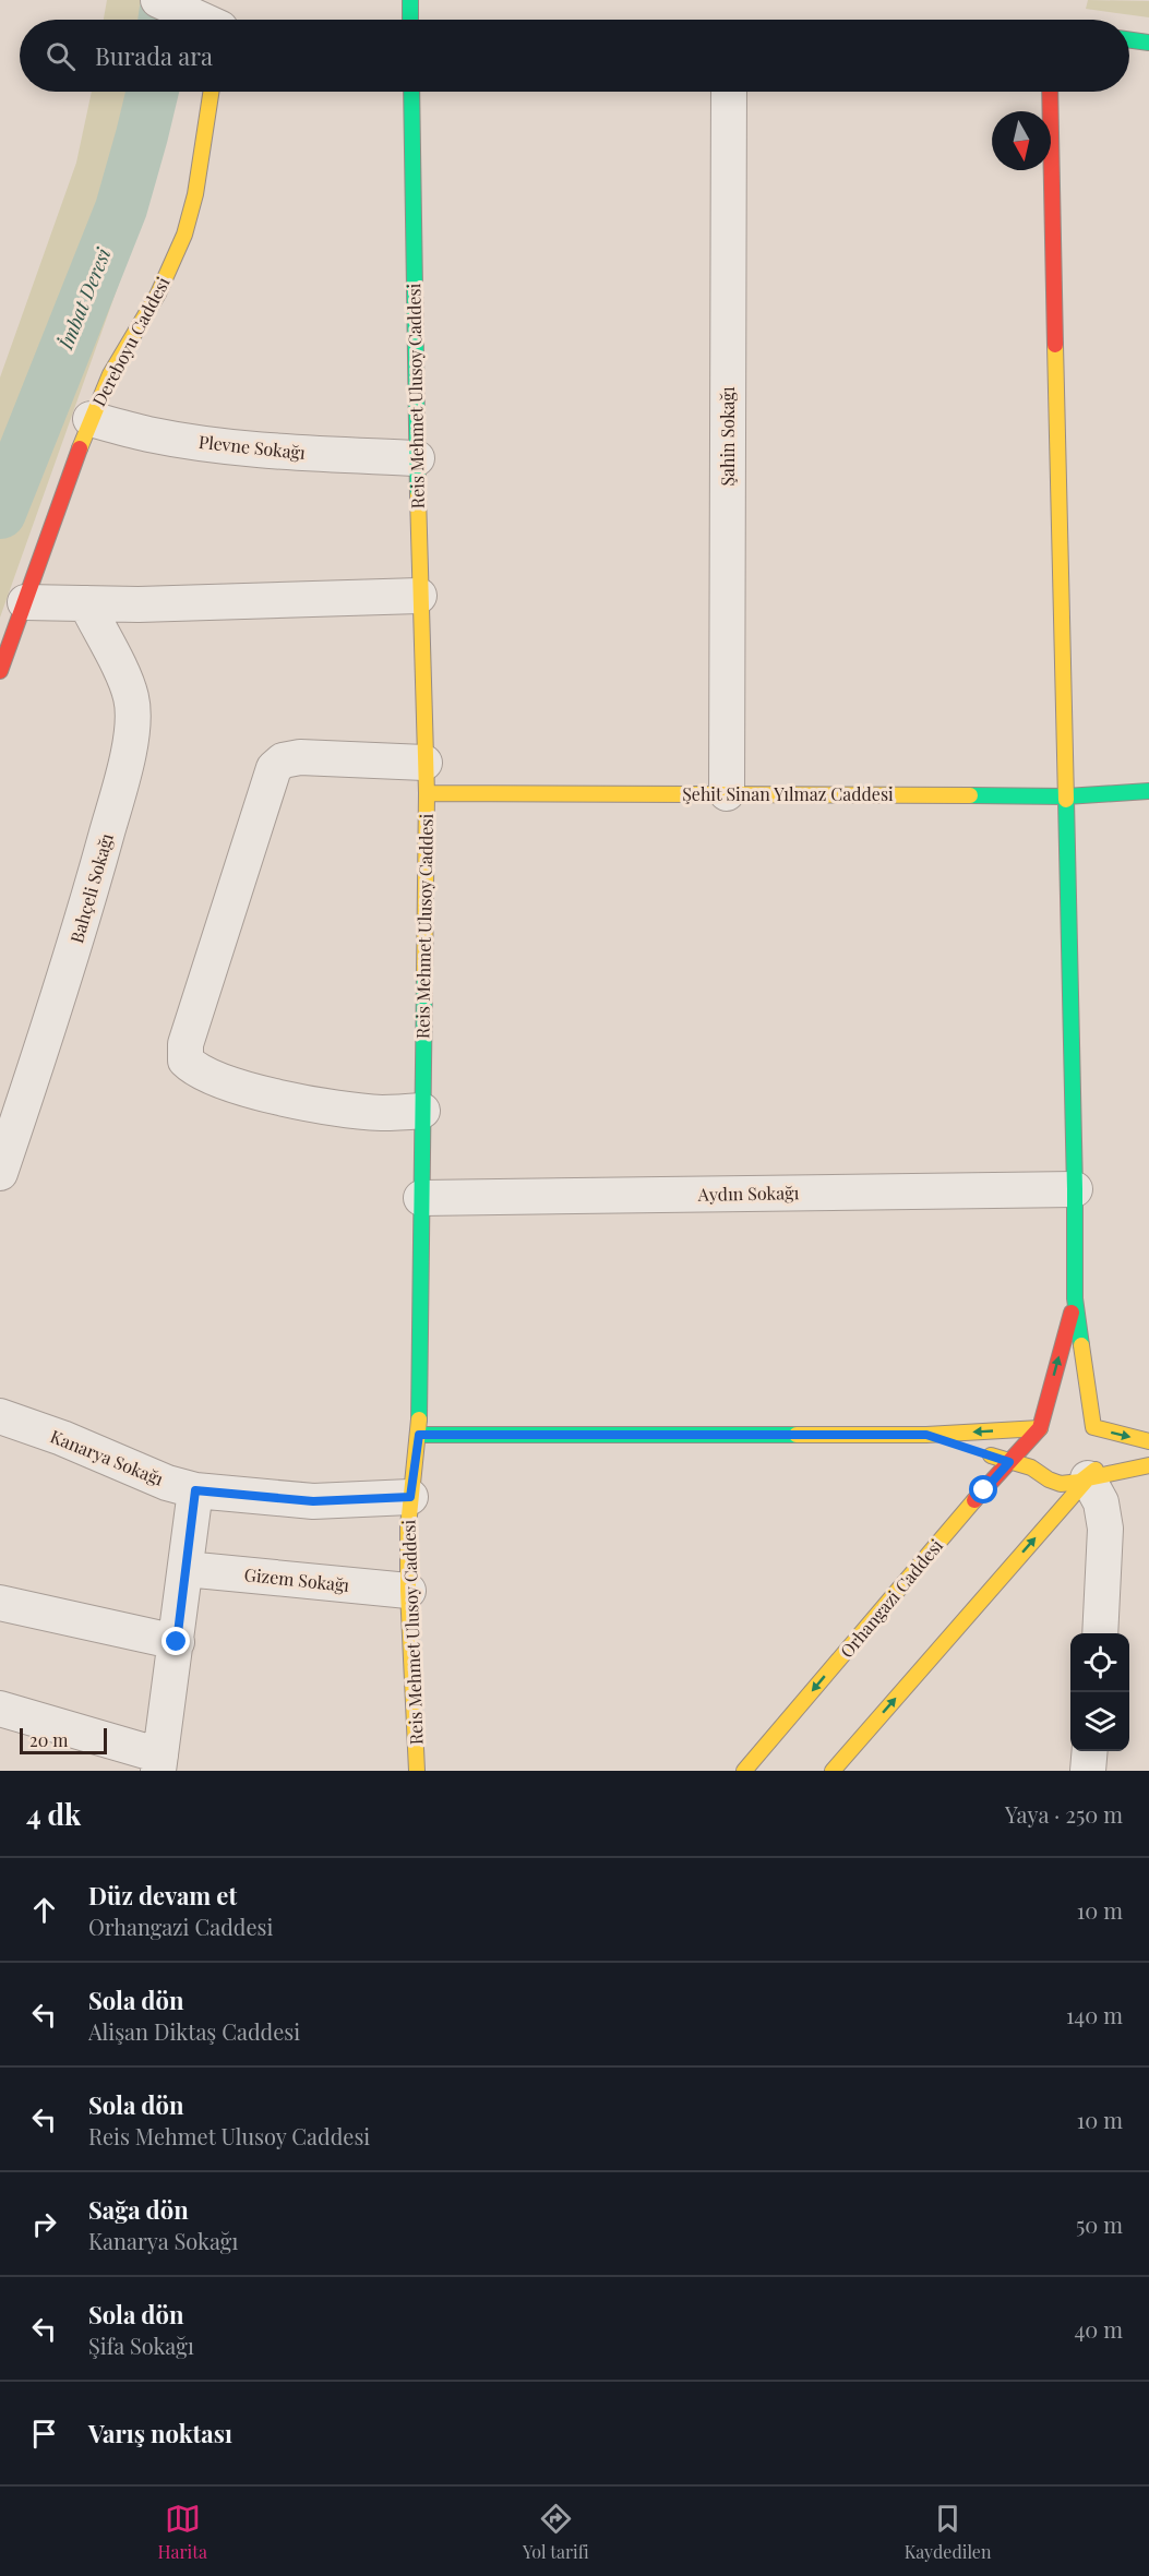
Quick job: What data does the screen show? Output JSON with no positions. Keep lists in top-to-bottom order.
{
  "streets": {
    "street": [
      "Dereboyu Caddesi",
      "Reis Mehmet Ulusoy Caddesi",
      "Şahin Sokağı",
      "Plevne Sokağı",
      "Şehit Sinan Yılmaz Caddesi",
      "Bahçeli Sokağı",
      "Aydın Sokağı",
      "Kanarya Sokağı",
      "Gizem Sokağı",
      "Orhangazi Caddesi"
    ]
  },
  "crossings": [
    ["Dereboyu Caddesi", "Plevne Sokağı"],
    ["Reis Mehmet Ulusoy Caddesi", "Plevne Sokağı"],
    ["Reis Mehmet Ulusoy Caddesi", "Şehit Sinan Yılmaz Caddesi"],
    ["Reis Mehmet Ulusoy Caddesi", "Aydın Sokağı"],
    ["Reis Mehmet Ulusoy Caddesi", "Kanarya Sokağı"],
    ["Reis Mehmet Ulusoy Caddesi", "Gizem Sokağı"],
    ["Şahin Sokağı", "Şehit Sinan Yılmaz Caddesi"]
  ],
  "water": ["İmbat Deresi"],
  "scale_bar": "20 m",
  "north": "bottom",
  "page": {
    "search": "Burada ara",
    "scale": "20 m",
    "heading": ["4 dk", "Yaya · 250 m"],
    "list": [
      ["Düz devam et", "Orhangazi Caddesi", "10 m"],
      ["Sola dön", "Alişan Diktaş Caddesi", "140 m"],
      ["Sola dön", "Reis Mehmet Ulusoy Caddesi", "10 m"],
      ["Sağa dön", "Kanarya Sokağı", "50 m"],
      ["Sola dön", "Şifa Sokağı", "40 m"],
      "Varış noktası"
    ],
    "nav": ["Harita", "Yol tarifi", "Kaydedilen"]
  }
}
